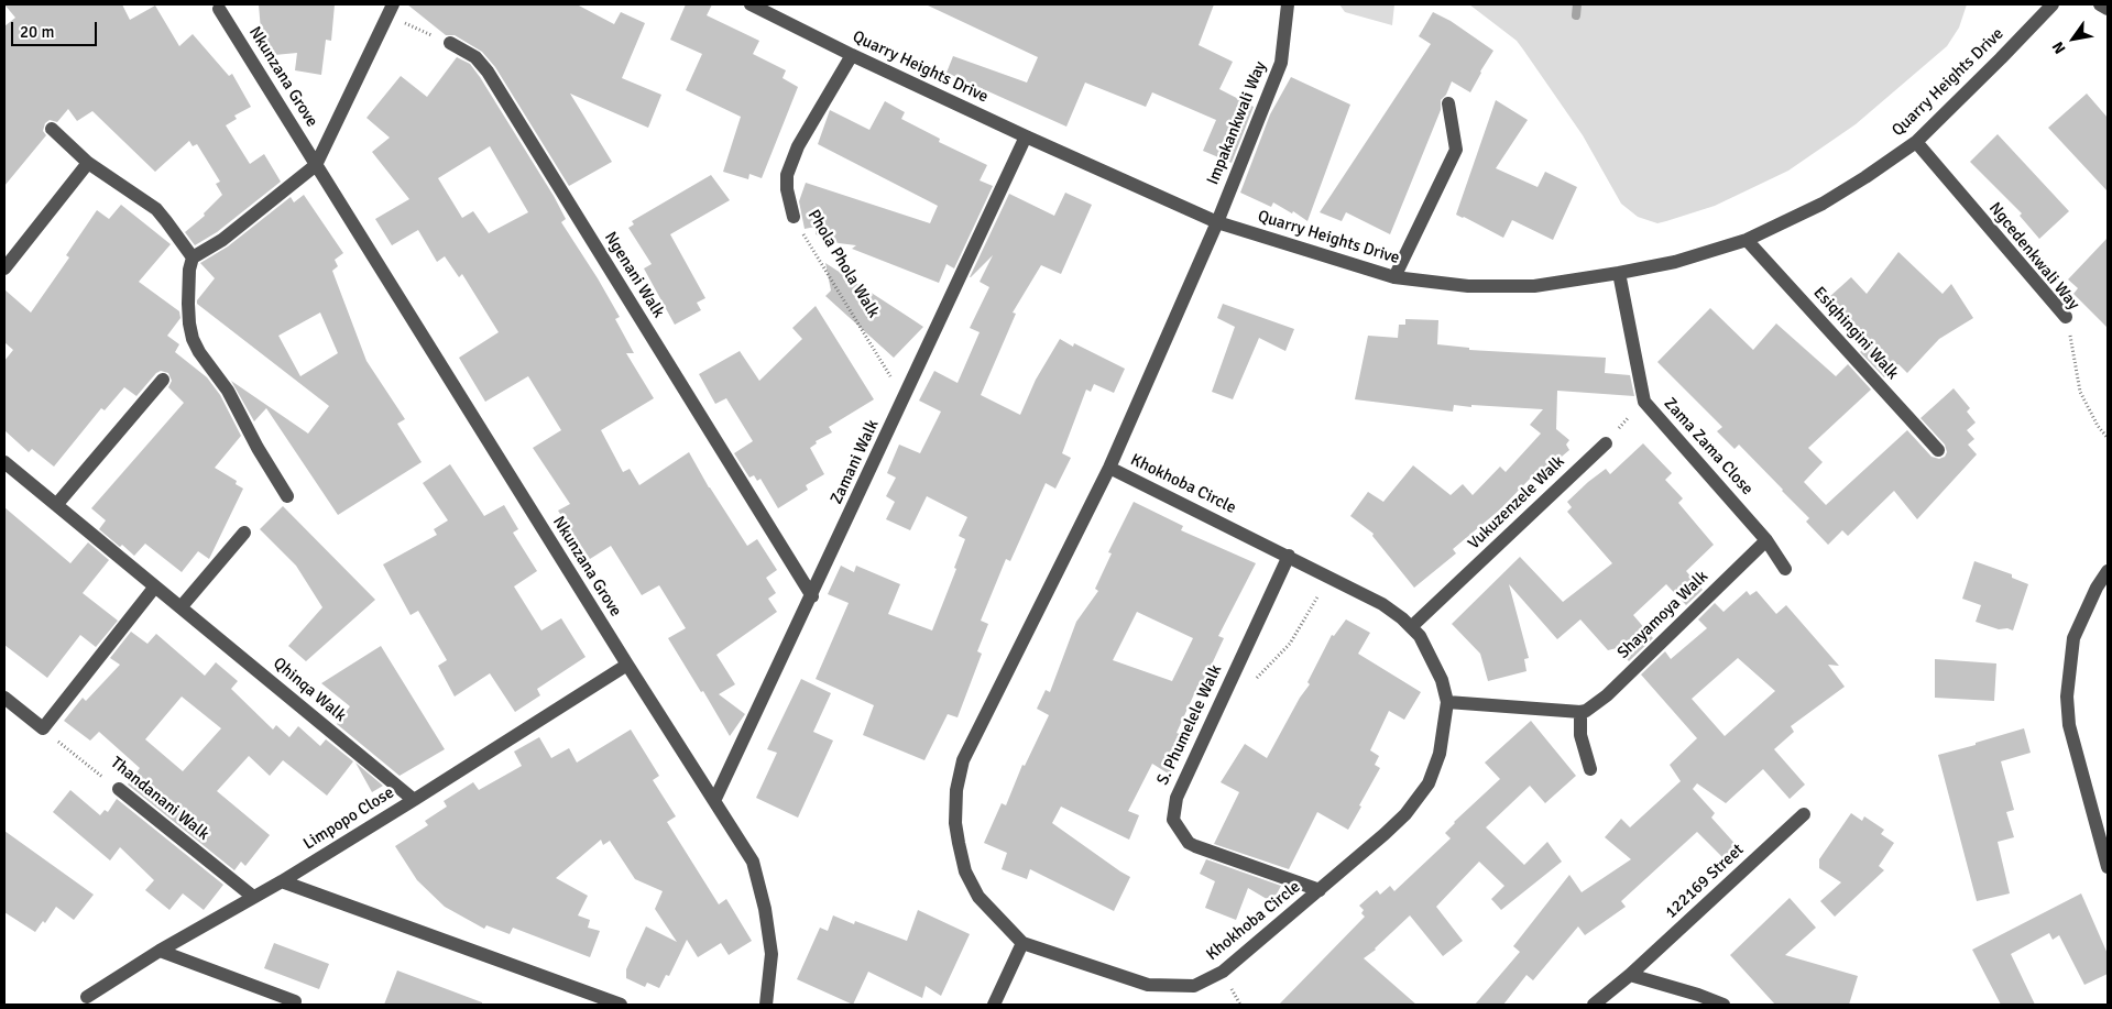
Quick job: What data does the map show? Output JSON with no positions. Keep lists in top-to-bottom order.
{
  "streets": {
    "street": [
      "Quarry Heights Drive",
      "Nkunzana Grove",
      "Impakankwali Way",
      "Ngcedenkwali Way",
      "Phola Phola Walk",
      "Ngenani Walk",
      "Esiqhingini Walk",
      "Zama Zama Close",
      "Zamani Walk",
      "Khokhoba Circle",
      "Vukuzenzele Walk",
      "Shayamoya Walk",
      "Qhinqa Walk",
      "S. Phumelele Walk",
      "Thandanani Walk",
      "Limpopo Close",
      "122169 Street"
    ]
  },
  "crossings": [
    ["Quarry Heights Drive", "Impakankwali Way"],
    ["Quarry Heights Drive", "Ngcedenkwali Way"],
    ["Quarry Heights Drive", "Phola Phola Walk"],
    ["Quarry Heights Drive", "Esiqhingini Walk"],
    ["Quarry Heights Drive", "Zama Zama Close"],
    ["Quarry Heights Drive", "Zamani Walk"],
    ["Quarry Heights Drive", "Khokhoba Circle"],
    ["Nkunzana Grove", "Zamani Walk"],
    ["Nkunzana Grove", "Limpopo Close"],
    ["Impakankwali Way", "Khokhoba Circle"],
    ["Phola Phola Walk", "Zamani Walk"],
    ["Ngenani Walk", "Zamani Walk"],
    ["Zama Zama Close", "Shayamoya Walk"],
    ["Khokhoba Circle", "Vukuzenzele Walk"],
    ["Khokhoba Circle", "S. Phumelele Walk"],
    ["Qhinqa Walk", "Limpopo Close"],
    ["Thandanani Walk", "Limpopo Close"]
  ],
  "scale_bar": "20 m",
  "north": "bottom left"
}
